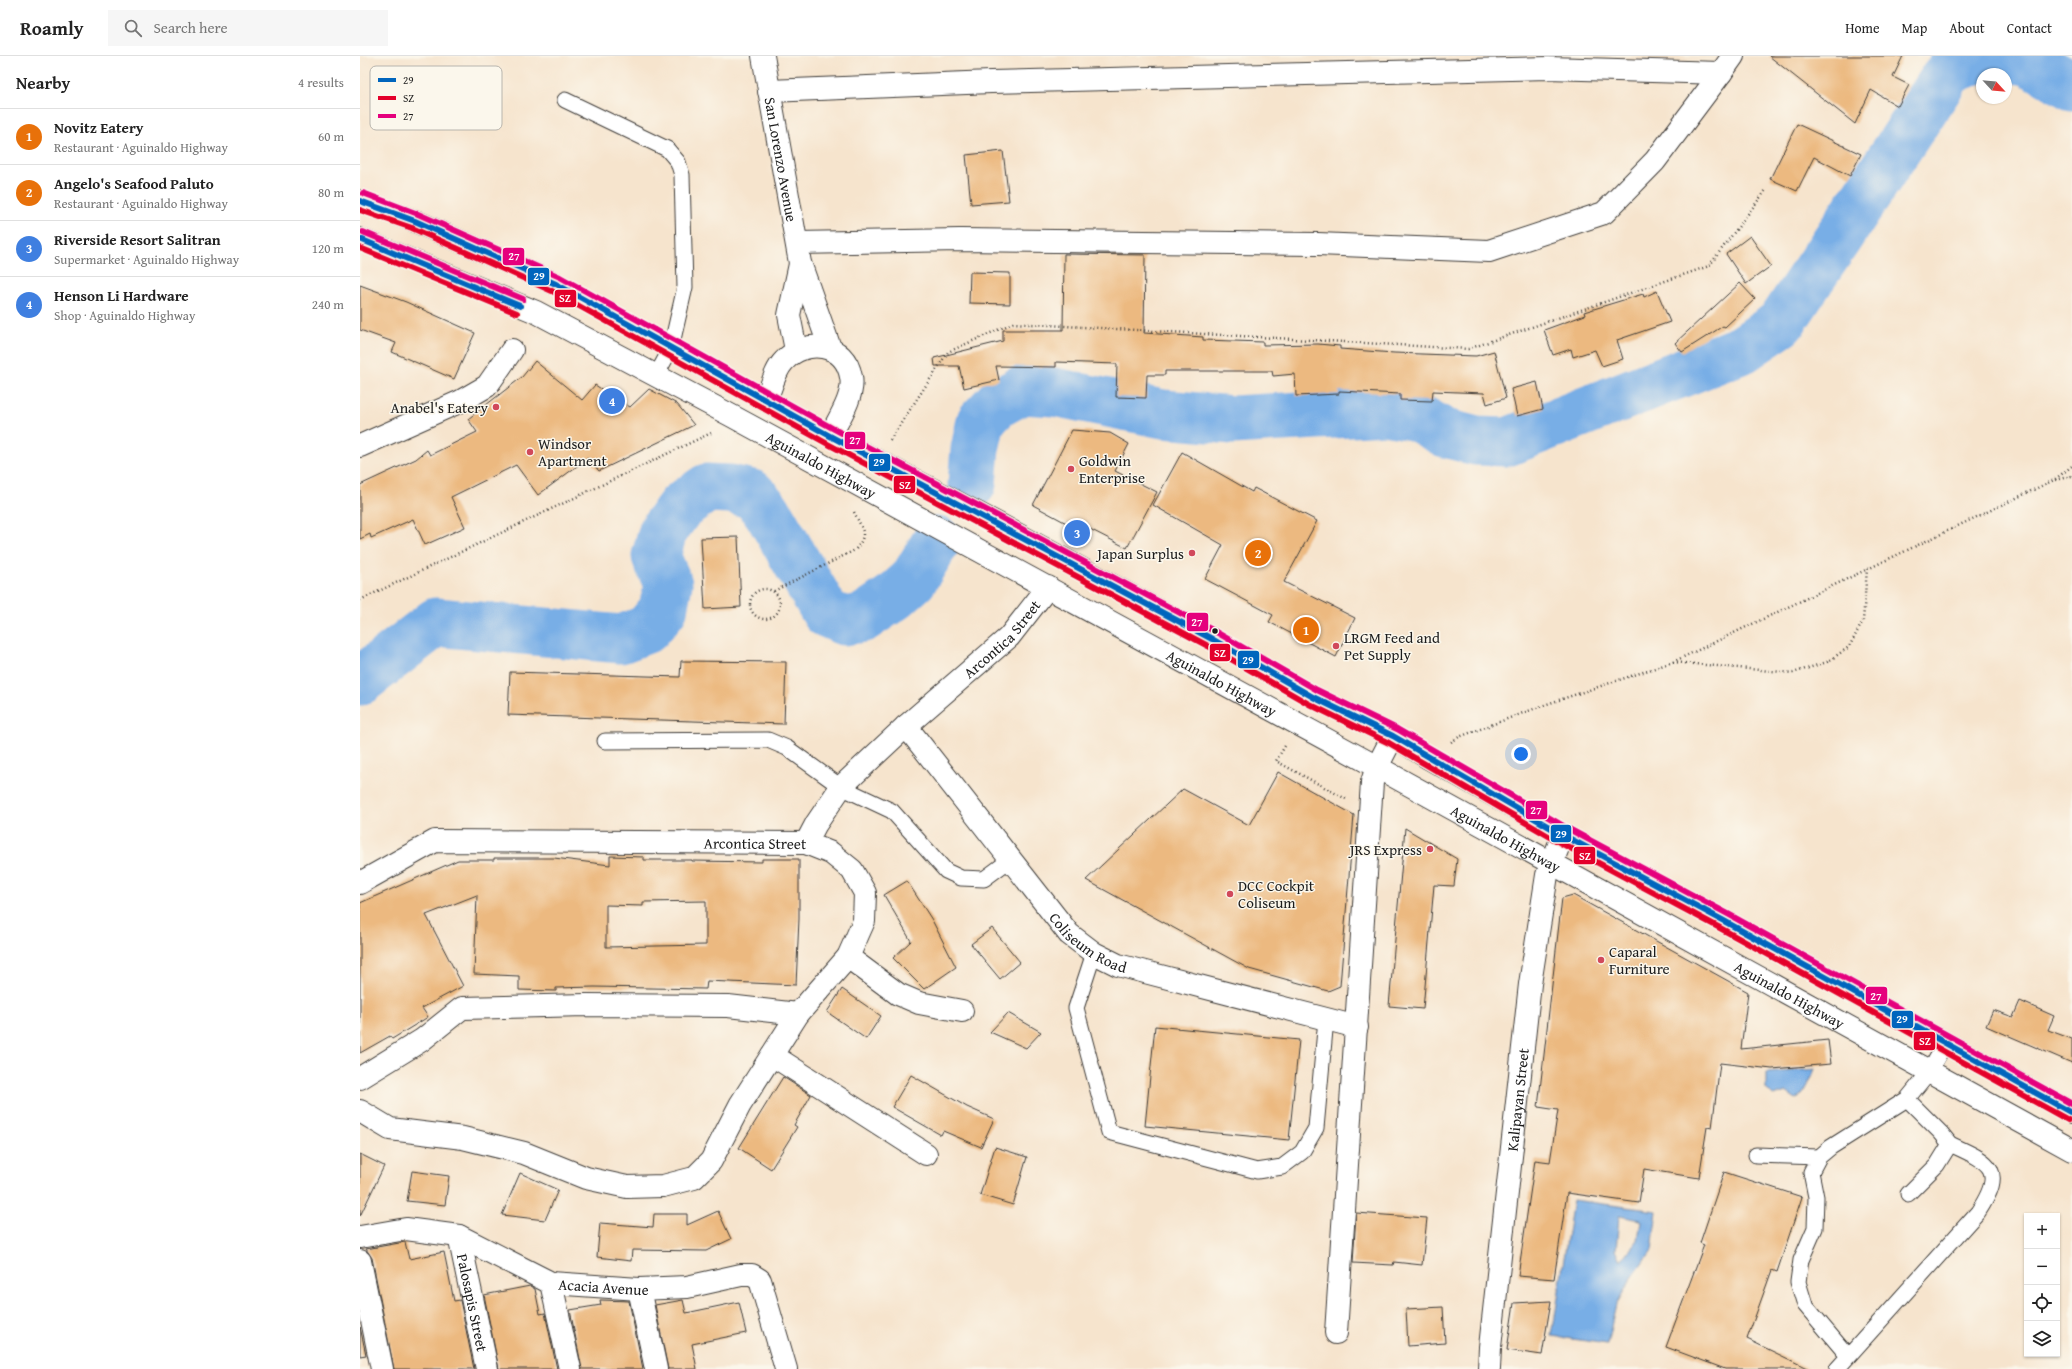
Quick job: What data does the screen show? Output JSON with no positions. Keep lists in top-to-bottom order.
{
  "streets": {
    "main road": [
      "San Lorenzo Avenue",
      "Aguinaldo Highway",
      "Arcontica Street",
      "Coliseum Road",
      "Kalipayan Street",
      "Acacia Avenue",
      "Palosapis Street"
    ]
  },
  "crossings": [
    ["San Lorenzo Avenue", "Aguinaldo Highway"],
    ["Aguinaldo Highway", "Arcontica Street"],
    ["Aguinaldo Highway", "Kalipayan Street"],
    ["Arcontica Street", "Coliseum Road"],
    ["Acacia Avenue", "Palosapis Street"]
  ],
  "places": [
    "Anabel's Eatery",
    "Windsor Apartment",
    "Goldwin Enterprise",
    "Japan Surplus",
    "LRGM Feed and Pet Supply",
    "JRS Express",
    "DCC Cockpit Coliseum",
    "Caparal Furniture"
  ],
  "lines": ["transit line 27", "transit line 29", "transit line SZ"],
  "legend": ["29", "SZ", "27"],
  "north": "bottom right",
  "page": {
    "header": "Roamly",
    "search": "Search here",
    "nav": [
      "Home",
      "Map",
      "About",
      "Contact"
    ],
    "heading": ["Nearby", "4 results"],
    "list": [
      {
        "mark": "1",
        "name": "Novitz Eatery",
        "note": "Restaurant · Aguinaldo Highway",
        "value": "60 m"
      },
      {
        "mark": "2",
        "name": "Angelo's Seafood Paluto",
        "note": "Restaurant · Aguinaldo Highway",
        "value": "80 m"
      },
      {
        "mark": "3",
        "name": "Riverside Resort Salitran",
        "note": "Supermarket · Aguinaldo Highway",
        "value": "120 m"
      },
      {
        "mark": "4",
        "name": "Henson Li Hardware",
        "note": "Shop · Aguinaldo Highway",
        "value": "240 m"
      }
    ],
    "pins": [
      "4",
      "3",
      "2",
      "1"
    ],
    "map_buttons": ["+", "−"]
  }
}
